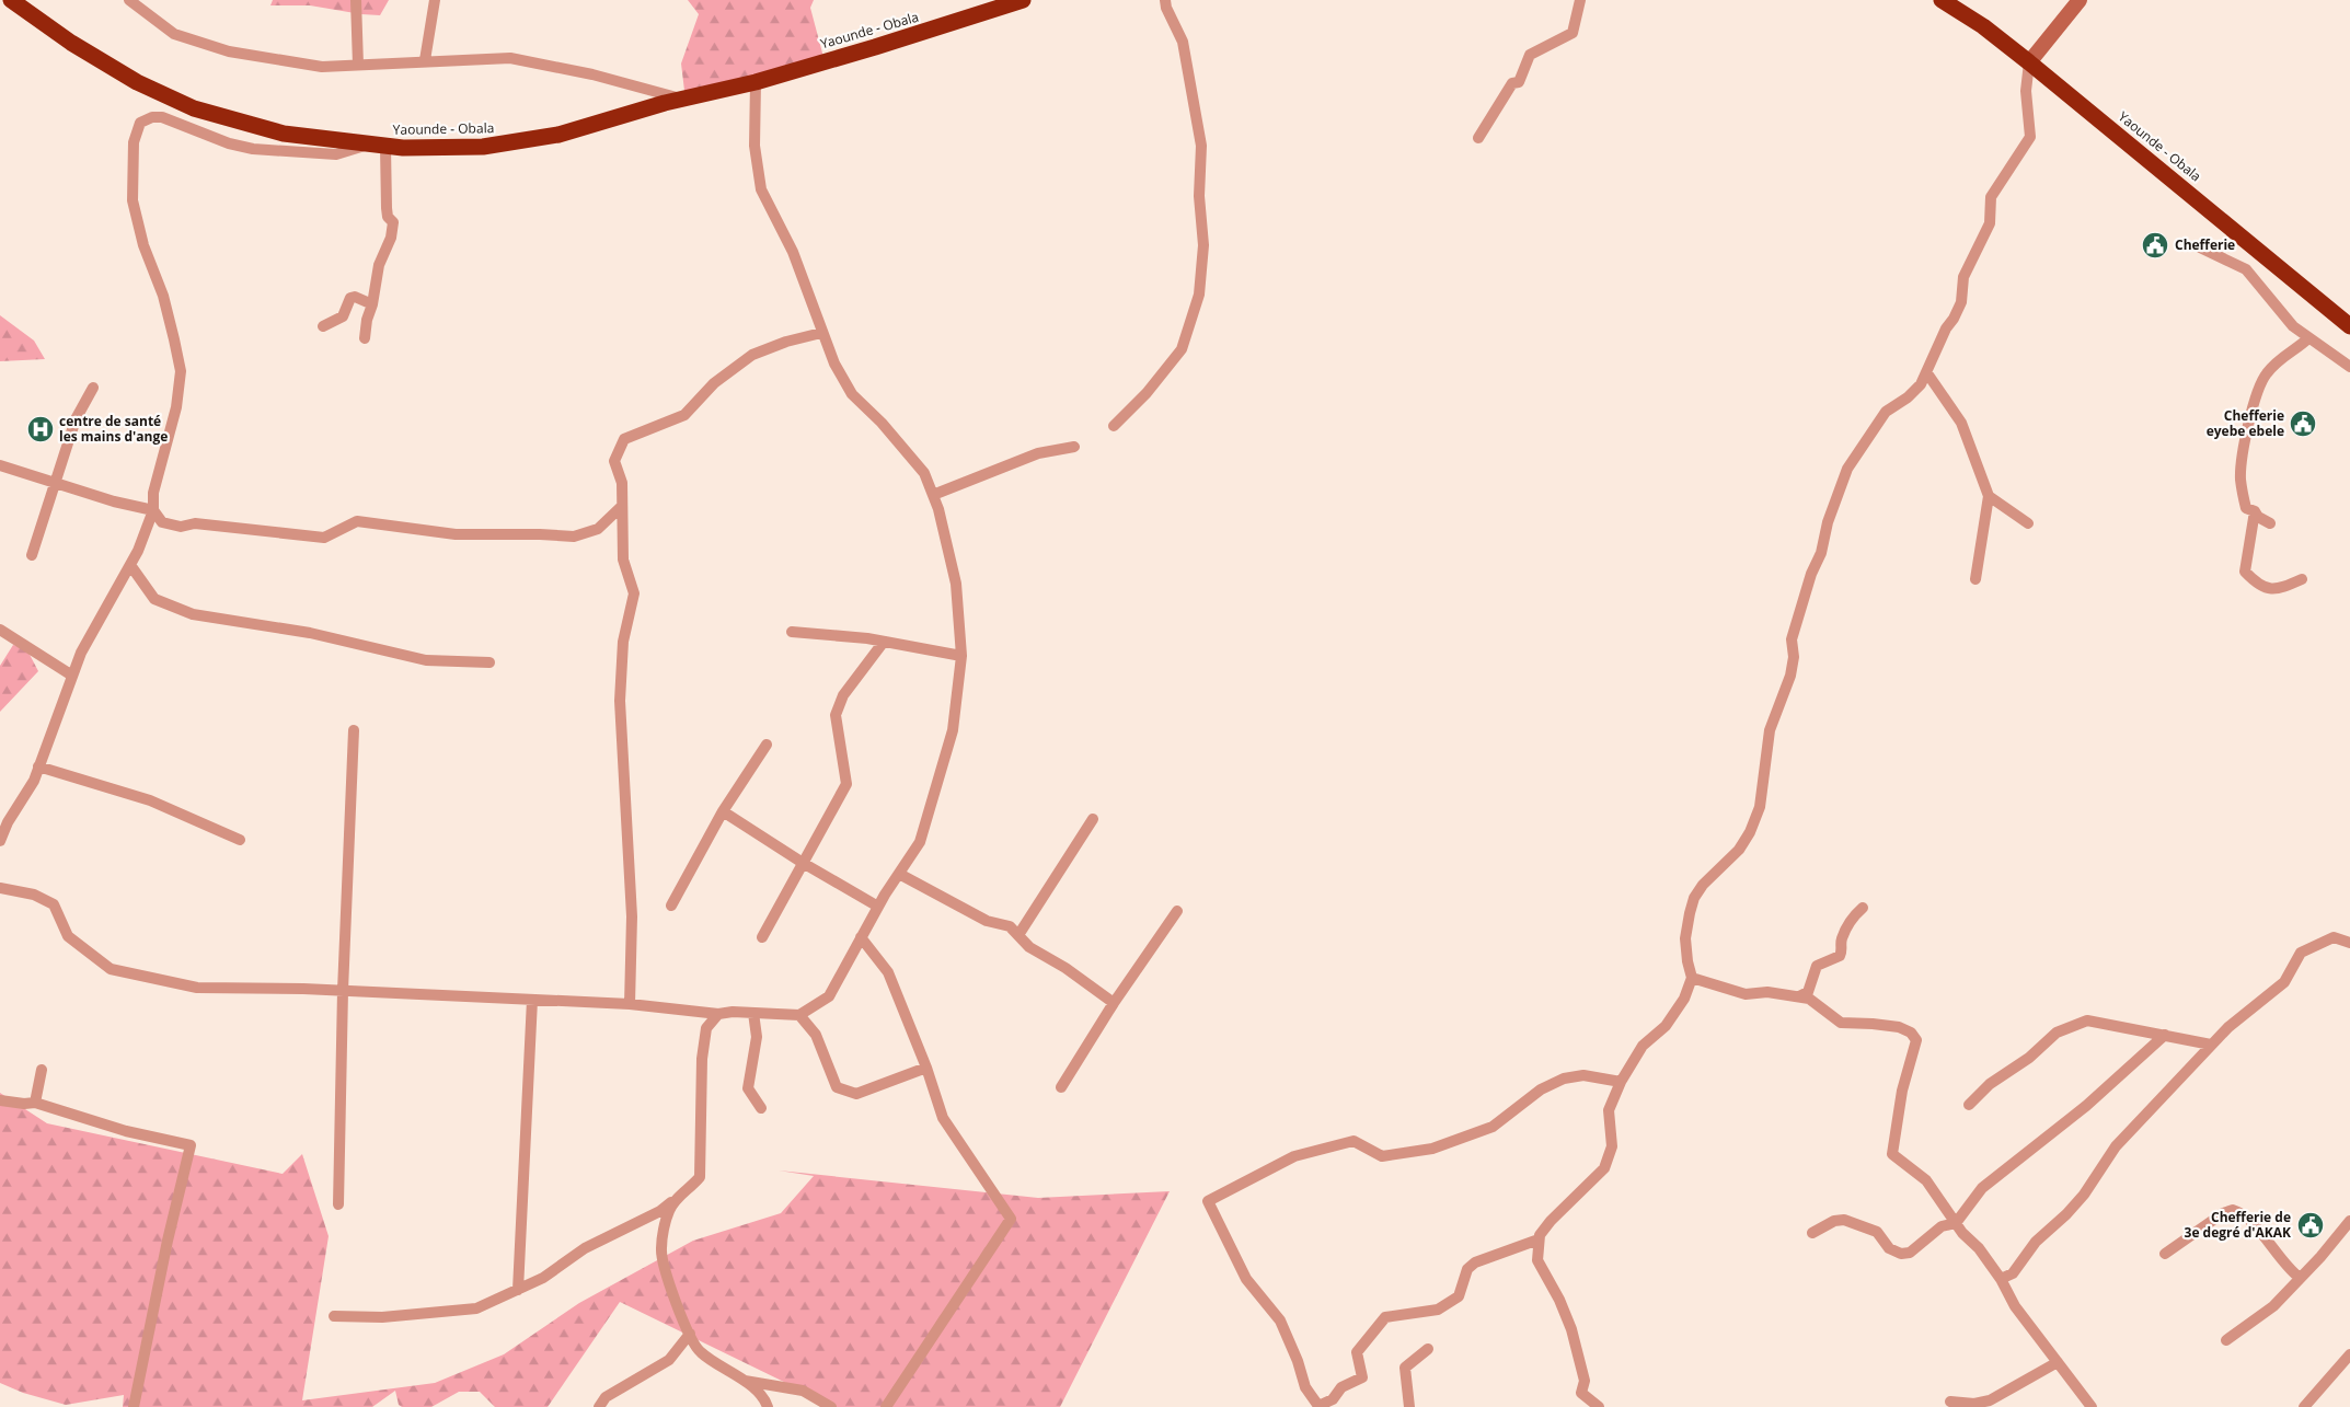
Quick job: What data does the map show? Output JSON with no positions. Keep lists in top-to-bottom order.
{
  "streets": {
    "highway": ["Yaounde - Obala"]
  },
  "places": {
    "public building": ["Chefferie", "Chefferie eyebe ebele", "Chefferie de 3e degré d'AKAK"],
    "hospital": ["centre de santé les mains d'ange"]
  }
}
